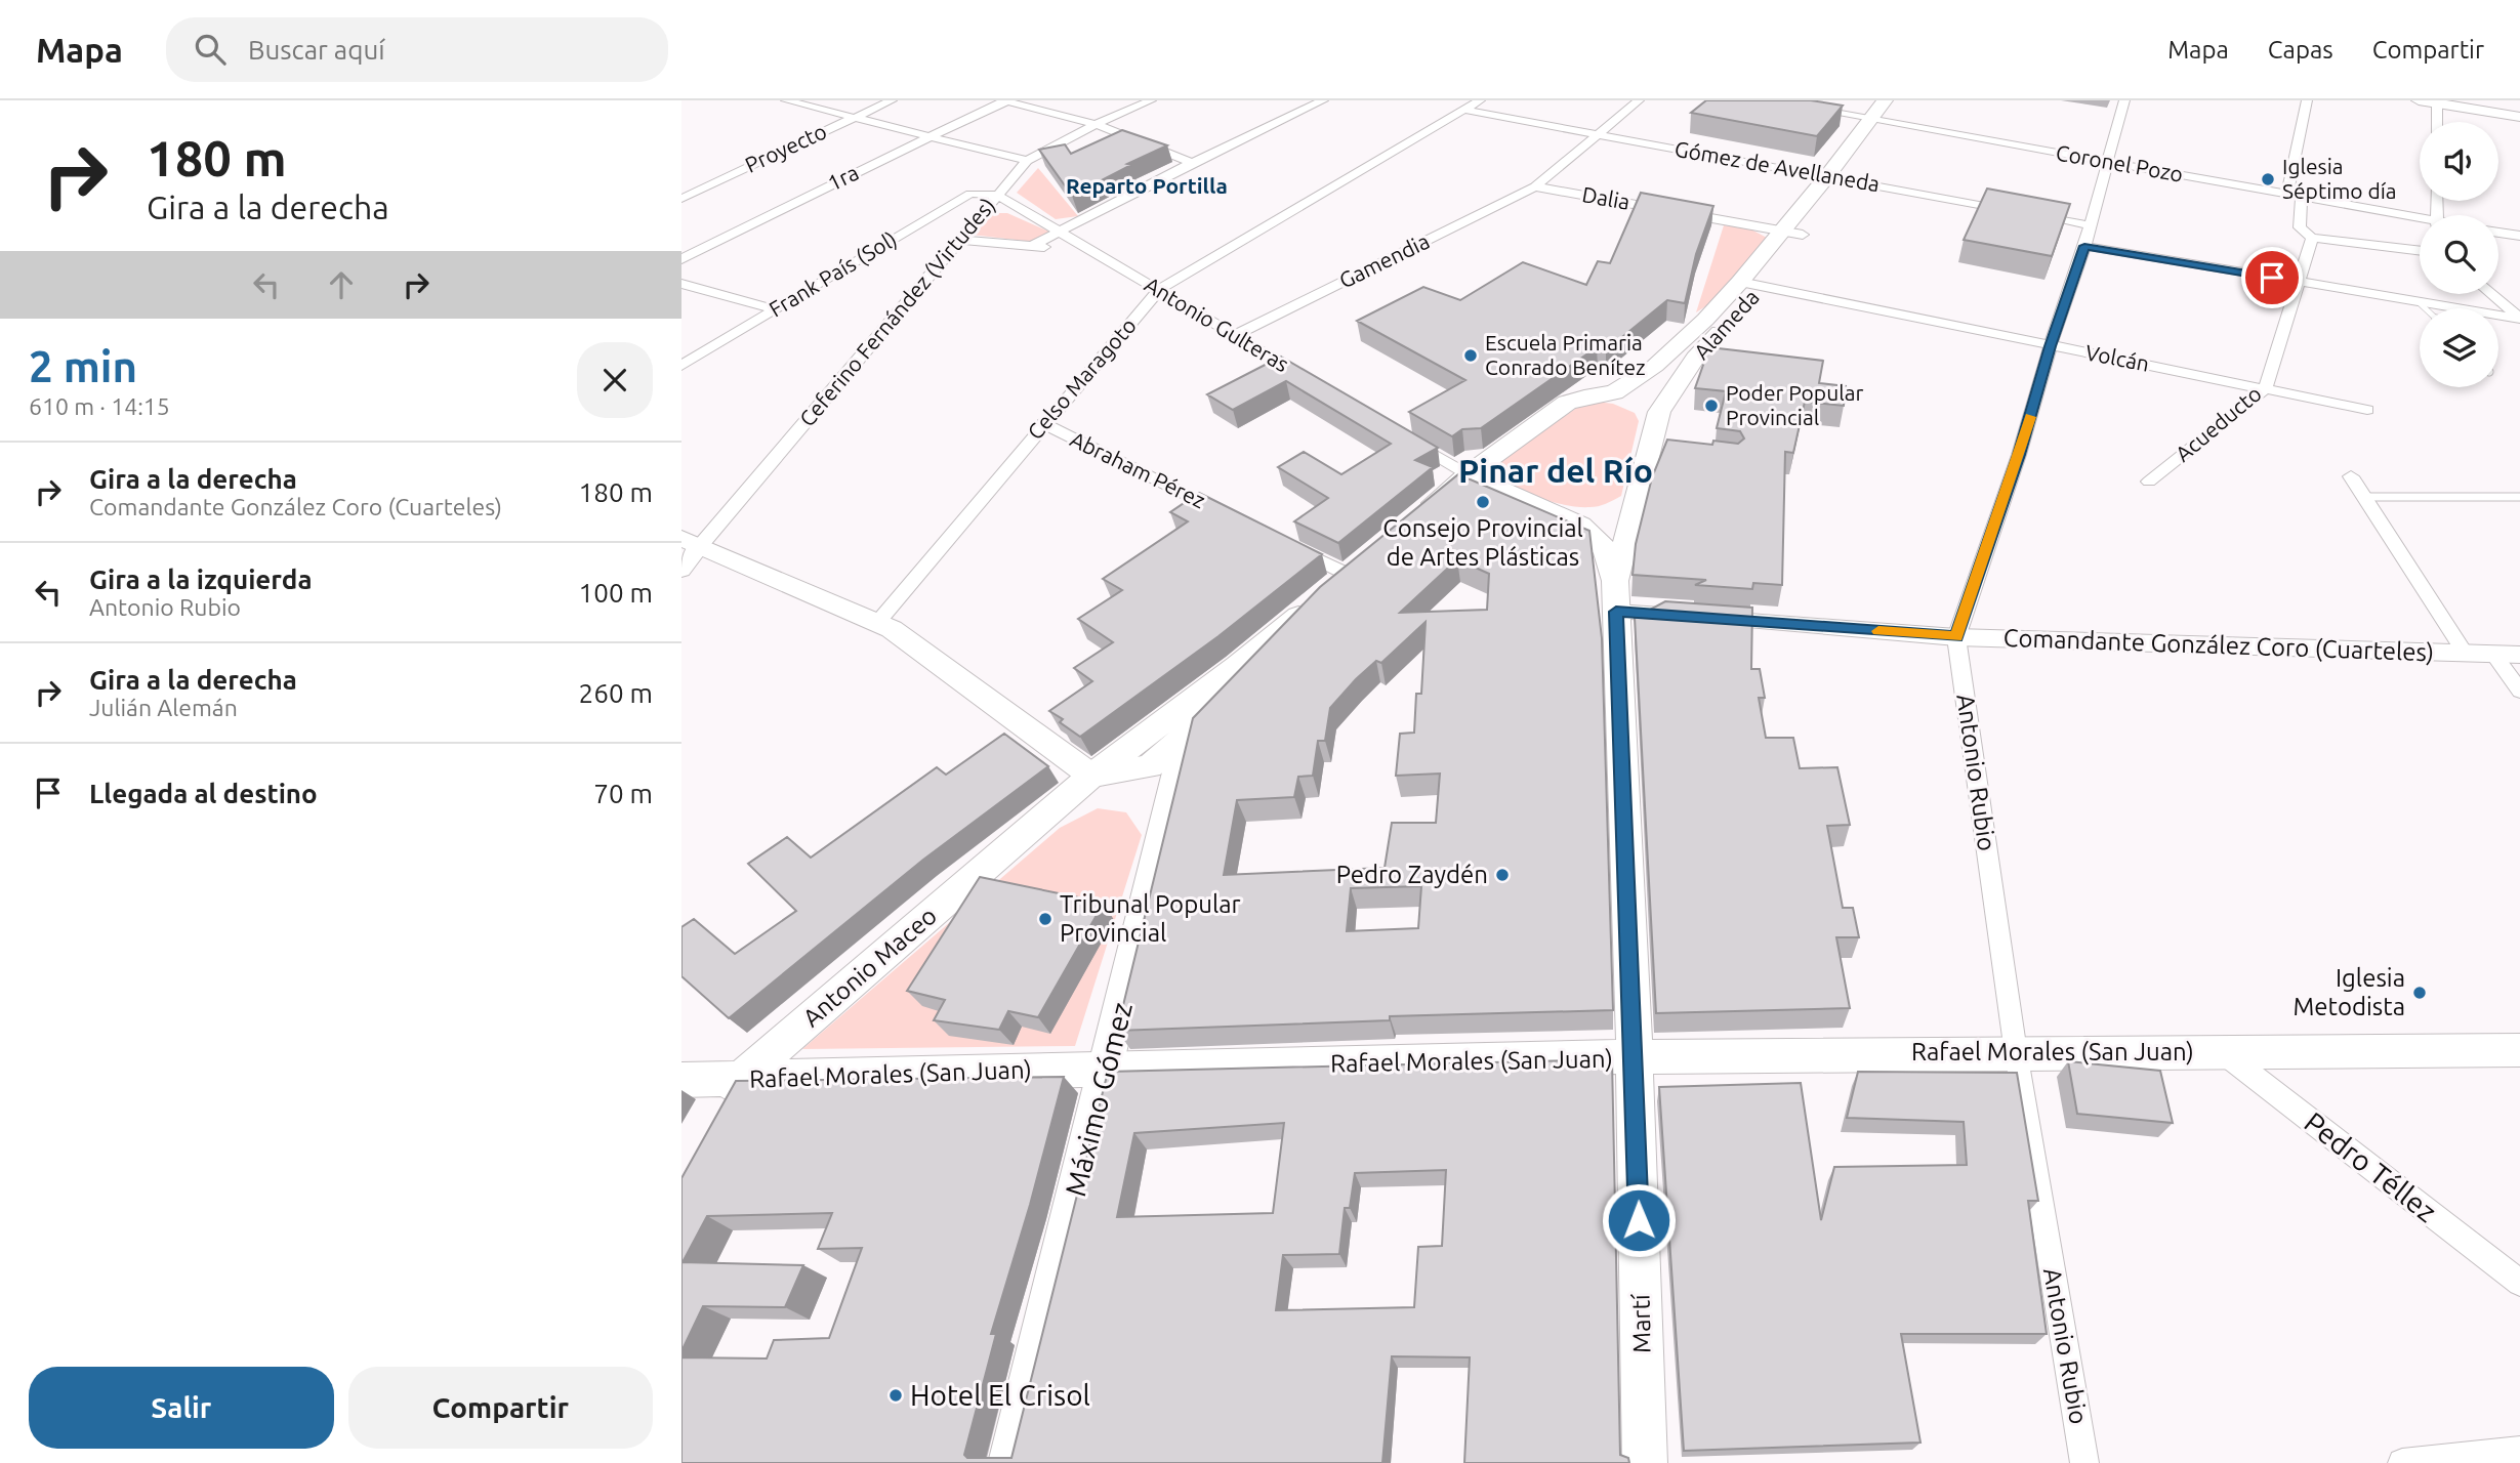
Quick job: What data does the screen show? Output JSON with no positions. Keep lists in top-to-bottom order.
{
  "streets": {
    "main road": [
      "Alameda",
      "Antonio Maceo",
      "Rafael Morales (San Juan)",
      "Máximo Gómez",
      "Martí"
    ],
    "street": [
      "Proyecto",
      "Coronel Pozo",
      "Gómez de Avellaneda",
      "1ra",
      "Dalia",
      "Gamendia",
      "Frank País (Sol)",
      "Ceferino Fernández (Virtudes)",
      "Antonio Gulteras",
      "Volcán",
      "Celso Maragoto",
      "Acueducto",
      "Abraham Pérez",
      "Comandante González Coro (Cuarteles)",
      "Antonio Rubio",
      "Pedro Téllez"
    ]
  },
  "crossings": [
    ["Coronel Pozo", "Alameda"],
    ["Coronel Pozo", "Antonio Rubio"],
    ["Gómez de Avellaneda", "Gamendia"],
    ["Gómez de Avellaneda", "Alameda"],
    ["Gómez de Avellaneda", "Celso Maragoto"],
    ["Gómez de Avellaneda", "Antonio Rubio"],
    ["Dalia", "Gamendia"],
    ["Dalia", "Alameda"],
    ["Gamendia", "Antonio Gulteras"],
    ["Frank País (Sol)", "Ceferino Fernández (Virtudes)"],
    ["Frank País (Sol)", "Antonio Gulteras"],
    ["Ceferino Fernández (Virtudes)", "Antonio Gulteras"],
    ["Antonio Gulteras", "Celso Maragoto"],
    ["Alameda", "Volcán"],
    ["Alameda", "Comandante González Coro (Cuarteles)"],
    ["Alameda", "Martí"],
    ["Volcán", "Acueducto"],
    ["Volcán", "Antonio Rubio"],
    ["Celso Maragoto", "Abraham Pérez"],
    ["Comandante González Coro (Cuarteles)", "Antonio Rubio"],
    ["Comandante González Coro (Cuarteles)", "Martí"],
    ["Antonio Rubio", "Rafael Morales (San Juan)"],
    ["Antonio Maceo", "Rafael Morales (San Juan)"],
    ["Antonio Maceo", "Máximo Gómez"],
    ["Rafael Morales (San Juan)", "Máximo Gómez"],
    ["Rafael Morales (San Juan)", "Pedro Téllez"],
    ["Rafael Morales (San Juan)", "Martí"]
  ],
  "districts": ["Reparto Portilla", "Pinar del Río"],
  "places": [
    "Iglesia Séptimo día",
    "Escuela Primaria Conrado Benítez",
    "Poder Popular Provincial",
    "Consejo Provincial de Artes Plásticas",
    "Pedro Zaydén",
    "Tribunal Popular Provincial",
    "Iglesia Metodista",
    "Hotel El Crisol"
  ],
  "page": {
    "header": "Mapa",
    "search": "Buscar aquí",
    "nav": ["Mapa", "Capas", "Compartir"],
    "turn": ["180 m", "Gira a la derecha"],
    "heading": ["2 min", "610 m · 14:15"],
    "list": [
      {
        "name": "Gira a la derecha",
        "note": "Comandante González Coro (Cuarteles)",
        "value": "180 m"
      },
      {
        "name": "Gira a la izquierda",
        "note": "Antonio Rubio",
        "value": "100 m"
      },
      {
        "name": "Gira a la derecha",
        "note": "Julián Alemán",
        "value": "260 m"
      },
      {
        "name": "Llegada al destino",
        "value": "70 m"
      }
    ],
    "buttons": ["Salir", "Compartir"]
  }
}
